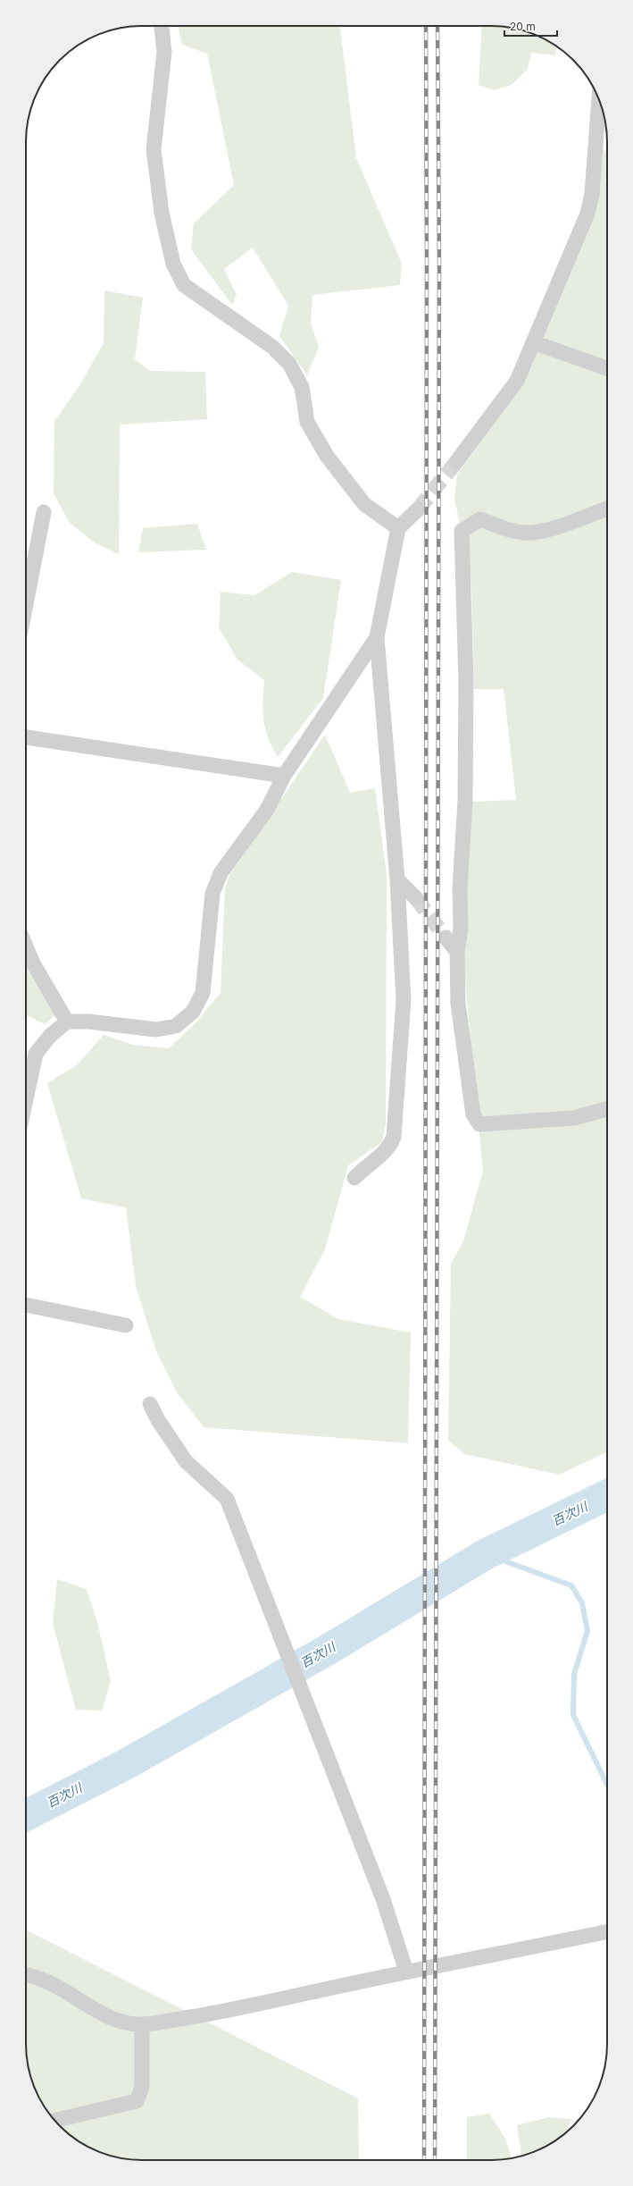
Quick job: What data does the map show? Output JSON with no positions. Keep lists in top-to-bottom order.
{
  "water": ["百次川"],
  "scale_bar": "20 m"
}
